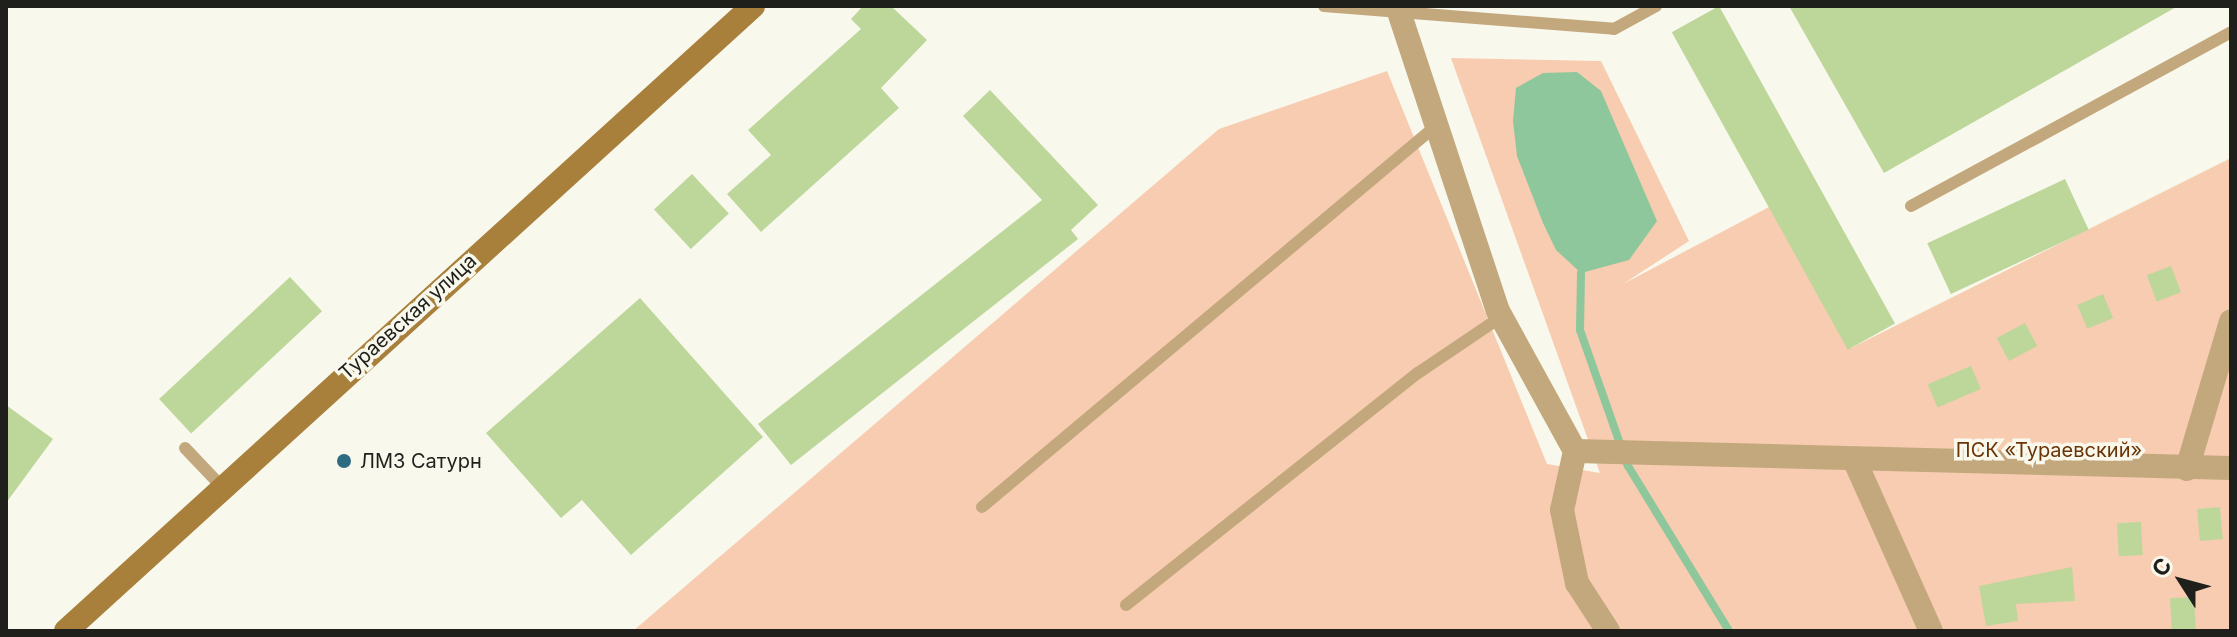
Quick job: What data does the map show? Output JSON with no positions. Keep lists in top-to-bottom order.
{
  "streets": {
    "main road": ["Тураевская улица"]
  },
  "parks": ["ПСК «Тураевский»"],
  "places": ["ЛМЗ Сатурн"],
  "north": "top left"
}
